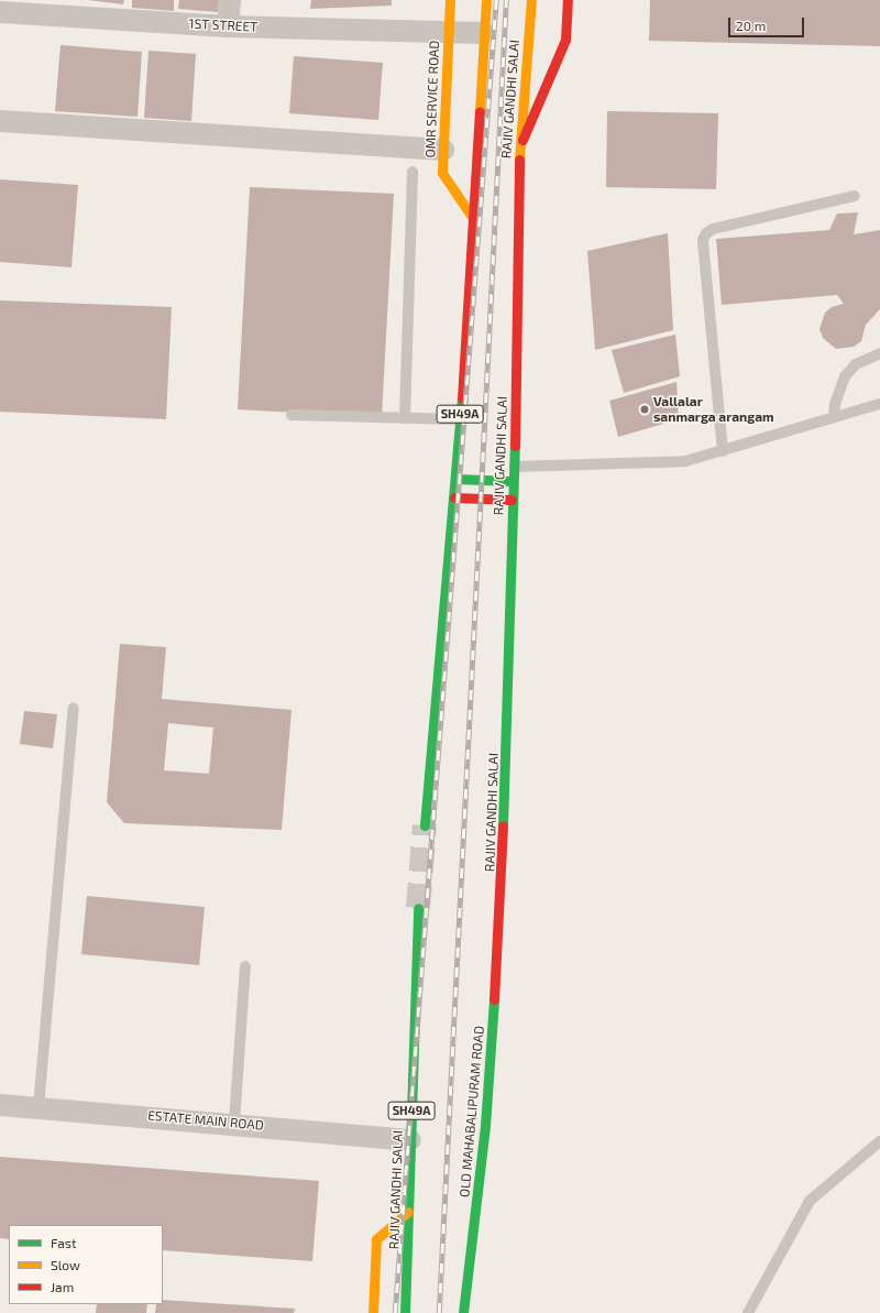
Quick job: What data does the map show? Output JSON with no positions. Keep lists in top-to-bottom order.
{
  "streets": {
    "main road": ["OMR SERVICE ROAD", "RAJIV GANDHI SALAI", "SH49A"],
    "street": ["1ST STREET", "ESTATE MAIN ROAD"]
  },
  "crossings": [
    ["1ST STREET", "OMR SERVICE ROAD"],
    ["1ST STREET", "SH49A"],
    ["OMR SERVICE ROAD", "SH49A"],
    ["RAJIV GANDHI SALAI", "ESTATE MAIN ROAD"]
  ],
  "places": ["Vallalar sanmarga arangam"],
  "legend": ["Fast", "Slow", "Jam"],
  "scale_bar": "20 m"
}
